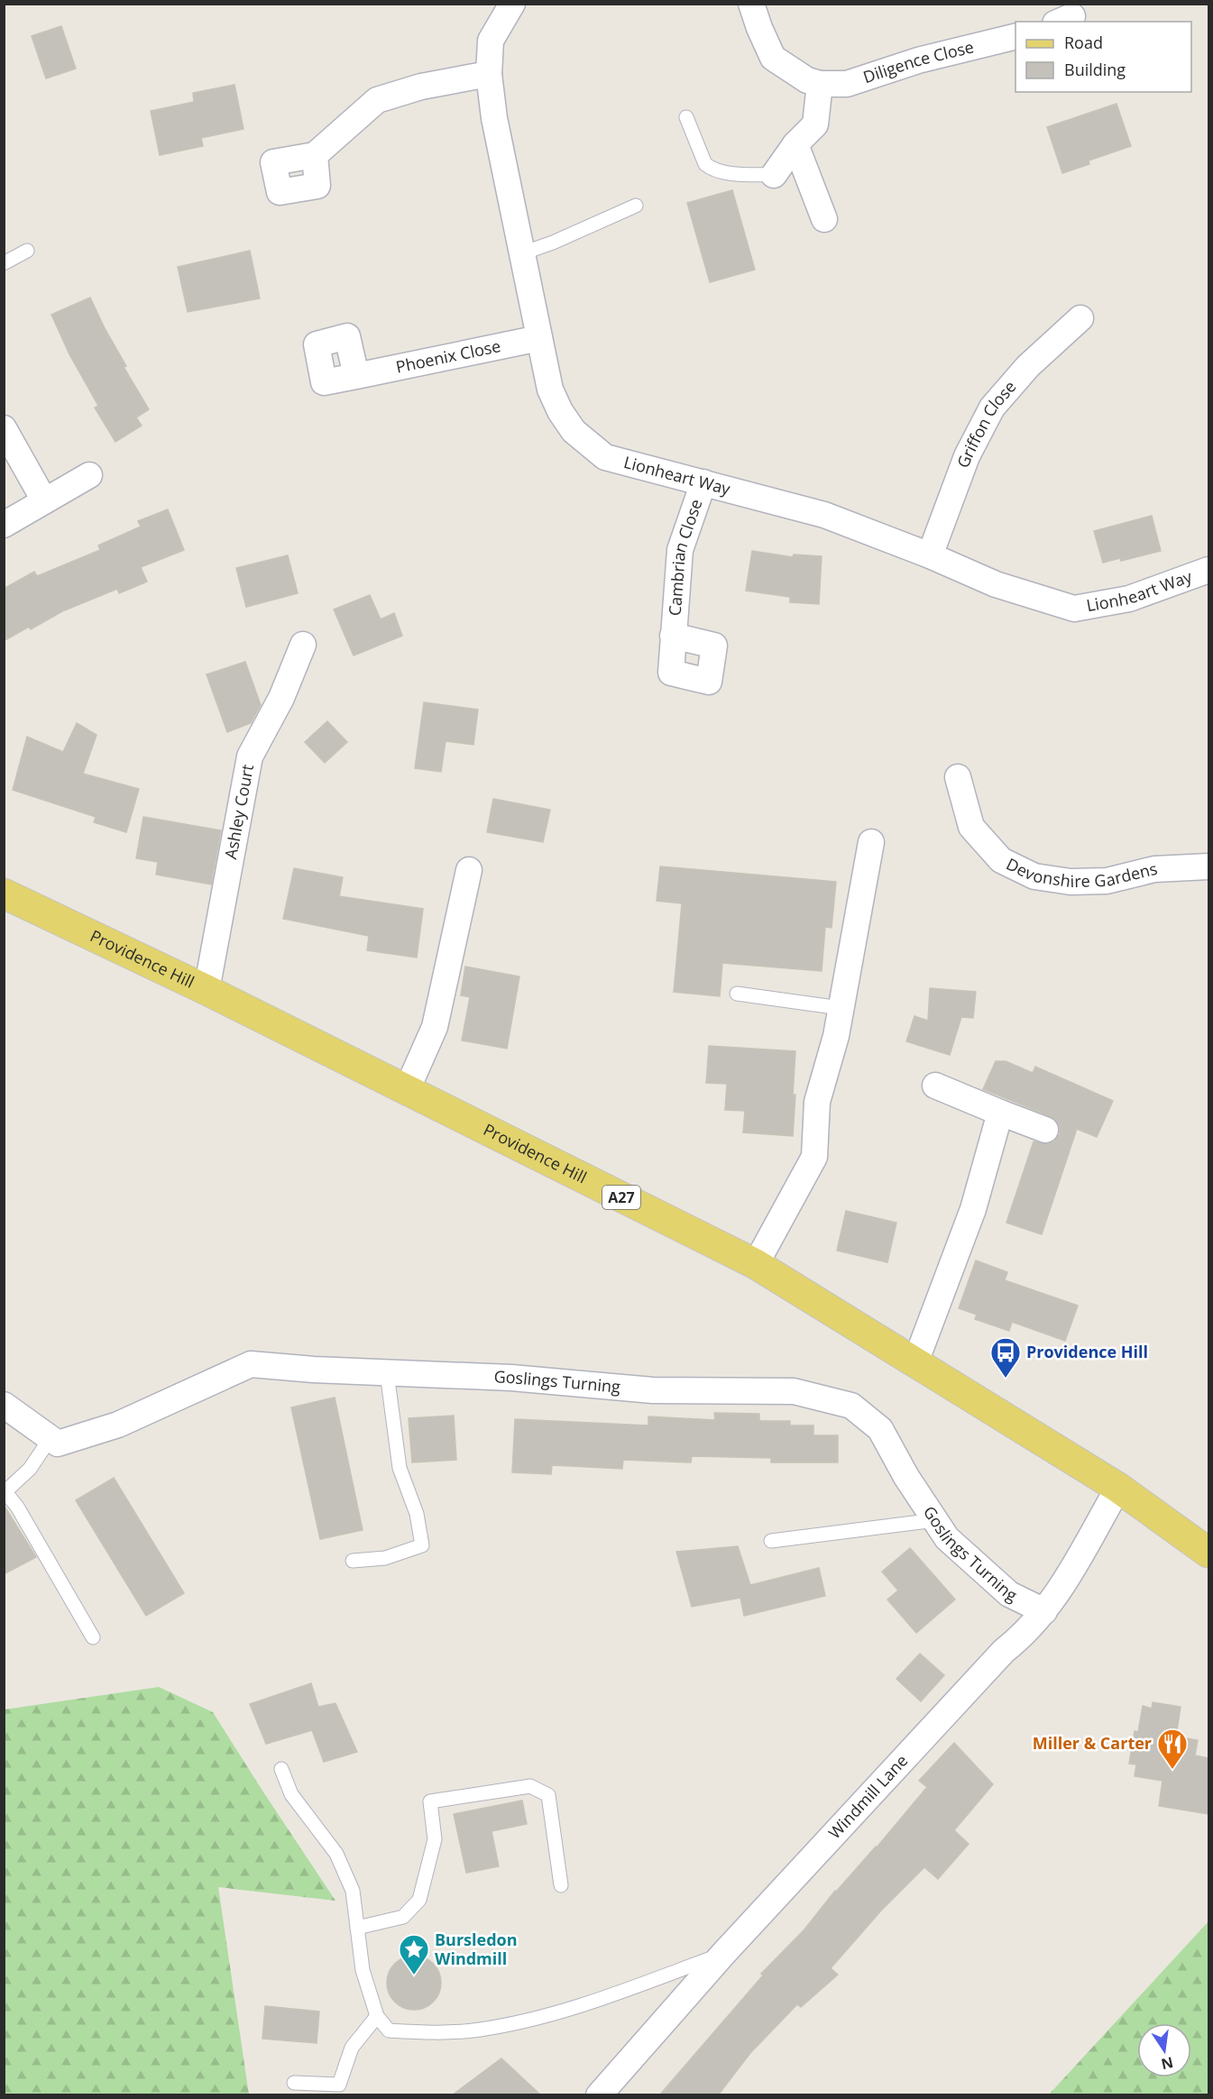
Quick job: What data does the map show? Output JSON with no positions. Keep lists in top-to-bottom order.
{
  "streets": {
    "main road": ["Providence Hill", "A27"],
    "street": [
      "Diligence Close",
      "Phoenix Close",
      "Griffon Close",
      "Lionheart Way",
      "Cambrian Close",
      "Ashley Court",
      "Devonshire Gardens",
      "Goslings Turning",
      "Windmill Lane"
    ]
  },
  "crossings": [
    ["Phoenix Close", "Lionheart Way"],
    ["Griffon Close", "Lionheart Way"],
    ["Lionheart Way", "Cambrian Close"],
    ["Ashley Court", "Providence Hill"],
    ["Providence Hill", "Windmill Lane"],
    ["Goslings Turning", "Windmill Lane"]
  ],
  "places": {
    "bus stop": ["Providence Hill"],
    "restaurant": ["Miller & Carter"],
    "place": ["Bursledon Windmill"]
  },
  "legend": ["Road", "Building"],
  "north": "bottom"
}
